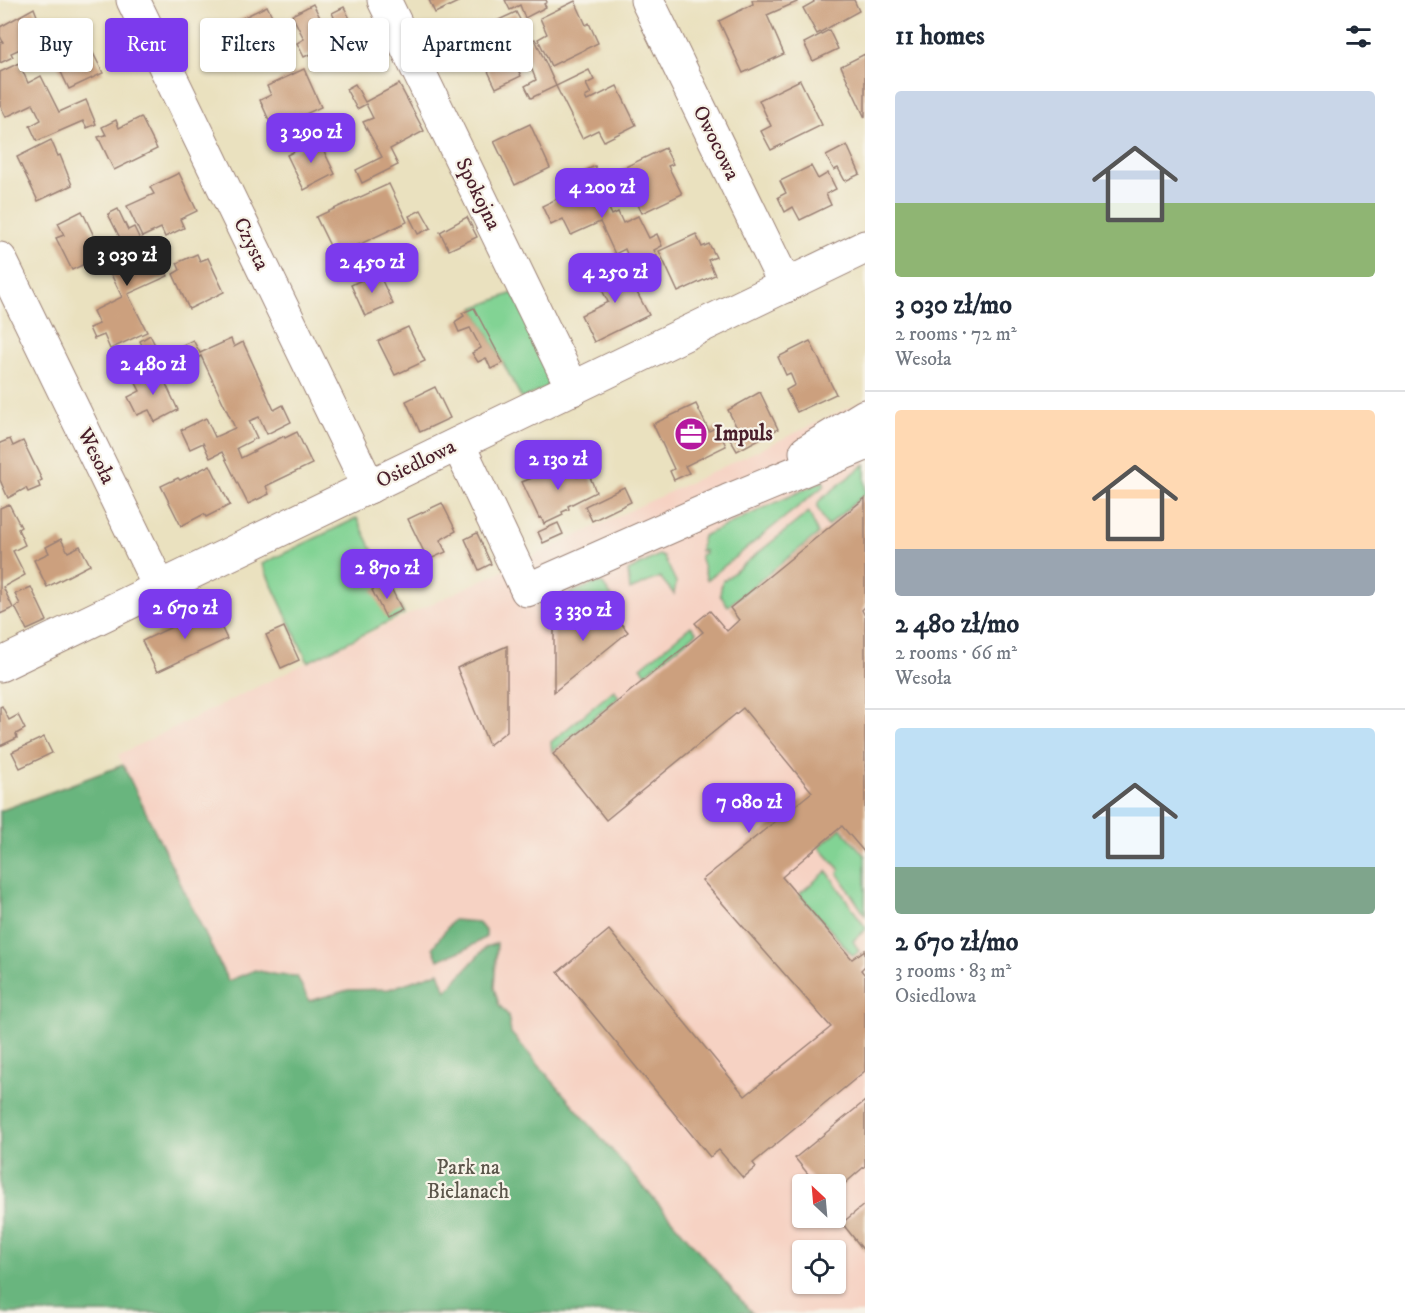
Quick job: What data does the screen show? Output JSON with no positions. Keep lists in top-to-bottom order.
{
  "streets": {
    "street": [
      "Owocowa",
      "Spokojna",
      "Czysta",
      "Wesoła",
      "Osiedlowa"
    ]
  },
  "crossings": [
    ["Owocowa", "Osiedlowa"],
    ["Spokojna", "Osiedlowa"],
    ["Czysta", "Osiedlowa"],
    ["Wesoła", "Osiedlowa"]
  ],
  "parks": ["Park na Bielanach"],
  "places": {
    "office": ["Impuls"]
  },
  "north": "top left",
  "page": {
    "heading": "11 homes",
    "chip": [
      "Buy",
      "Rent",
      "Filters",
      "New",
      "Apartment"
    ],
    "list": [
      {
        "name": "3 030 zł/mo",
        "note": "2 rooms · 72 m² · Wesoła"
      },
      {
        "name": "2 480 zł/mo",
        "note": "2 rooms · 66 m² · Wesoła"
      },
      {
        "name": "2 670 zł/mo",
        "note": "3 rooms · 83 m² · Osiedlowa"
      }
    ],
    "price": [
      "3 290 zł",
      "4 200 zł",
      "3 030 zł",
      "2 450 zł",
      "4 250 zł",
      "2 480 zł",
      "2 130 zł",
      "2 870 zł",
      "2 670 zł",
      "3 330 zł",
      "7 080 zł"
    ]
  }
}
